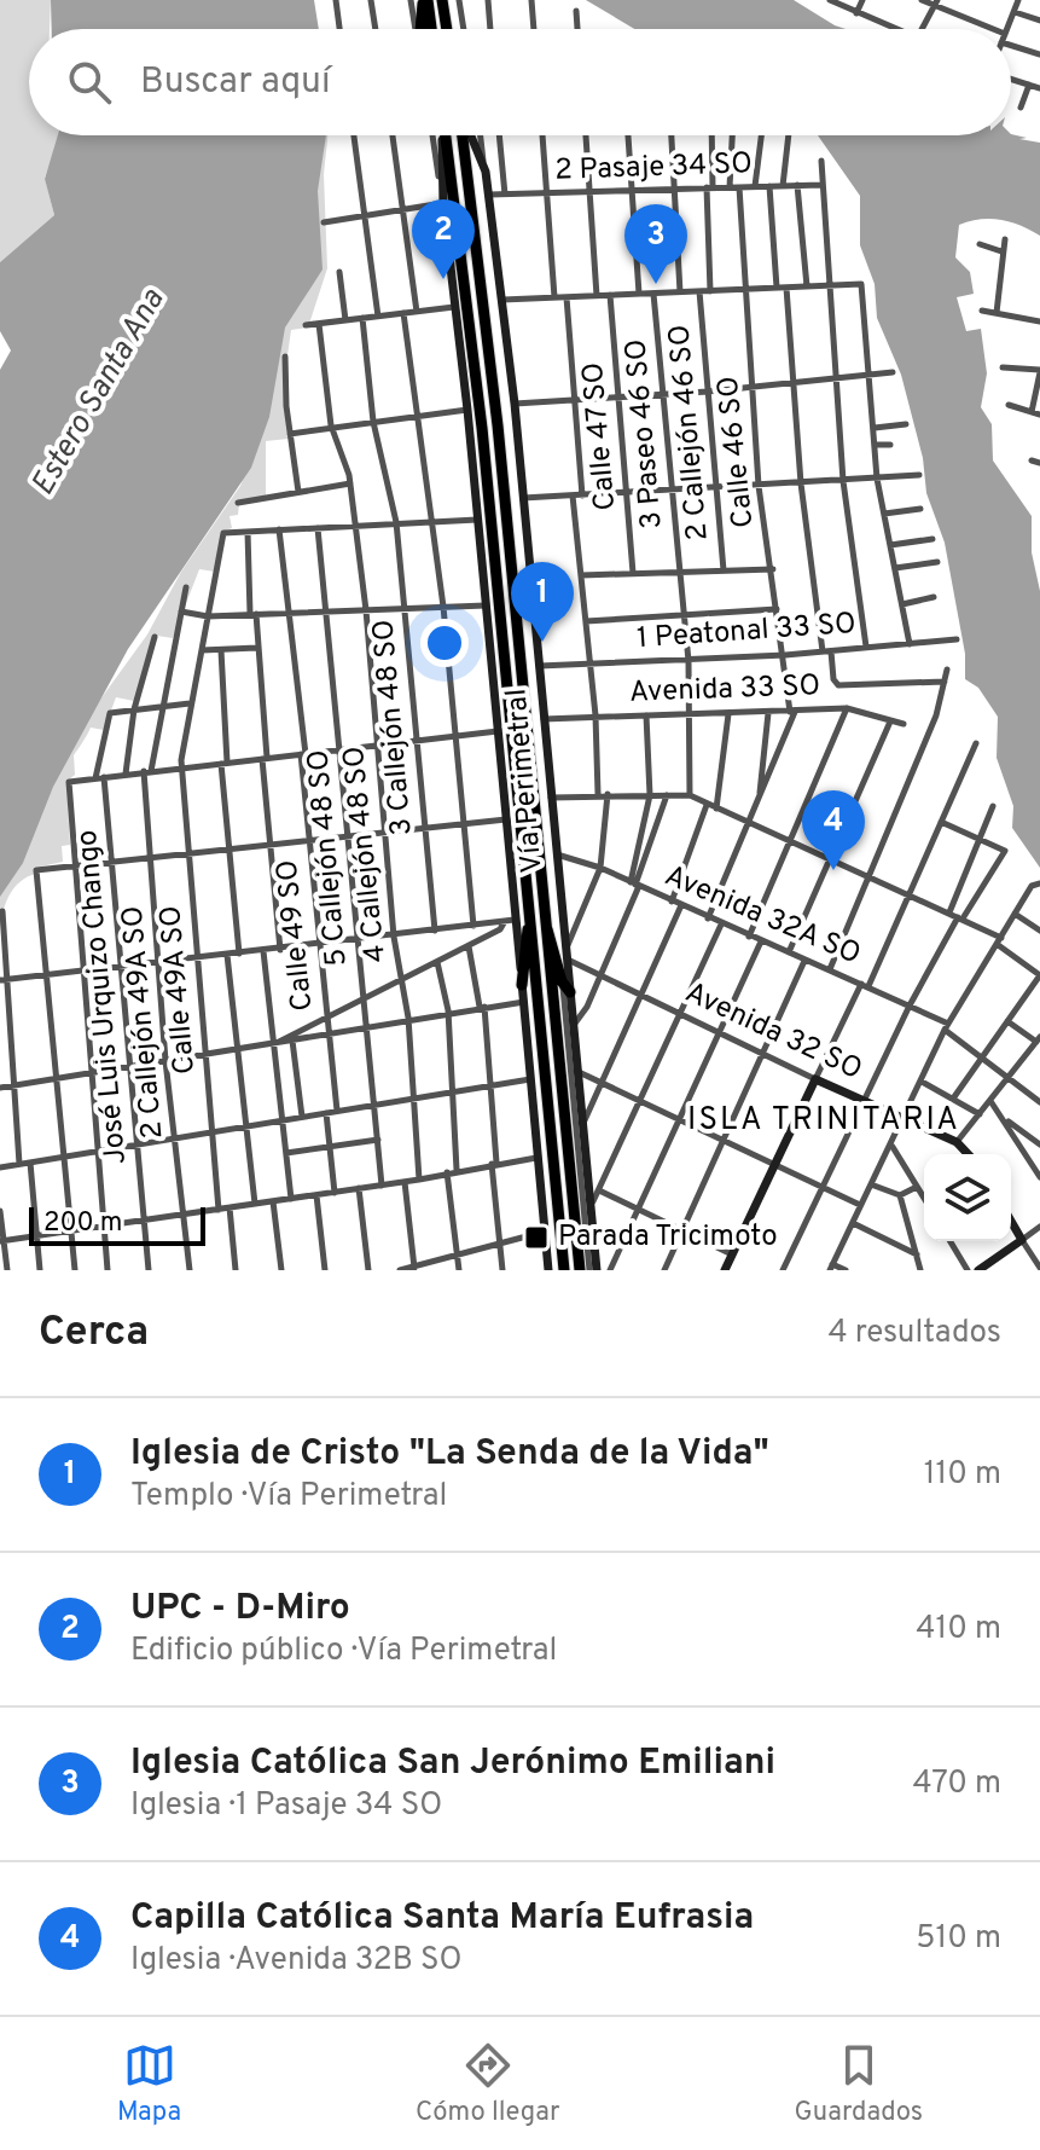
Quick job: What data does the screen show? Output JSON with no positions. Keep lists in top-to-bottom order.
{
  "streets": {
    "highway": ["Vía Perimetral"],
    "street": [
      "2 Pasaje 34 SO",
      "2 Callejón 46 SO",
      "3 Paseo 46 SO",
      "Calle 47 SO",
      "Calle 46 SO",
      "1 Peatonal 33 SO",
      "Avenida 33 SO",
      "3 Callejón 48 SO",
      "4 Callejón 48 SO",
      "5 Callejón 48 SO",
      "Avenida 32A SO",
      "Calle 49 SO",
      "Calle 49A SO",
      "José Luis Urquizo Chango",
      "2 Callejón 49A SO",
      "Avenida 32 SO"
    ]
  },
  "crossings": [
    ["2 Pasaje 34 SO", "Calle 46 SO"],
    ["2 Pasaje 34 SO", "Vía Perimetral"],
    ["3 Paseo 46 SO", "1 Peatonal 33 SO"],
    ["3 Paseo 46 SO", "Avenida 33 SO"],
    ["Calle 46 SO", "1 Peatonal 33 SO"],
    ["Calle 46 SO", "Avenida 33 SO"],
    ["1 Peatonal 33 SO", "Vía Perimetral"],
    ["Avenida 33 SO", "Vía Perimetral"],
    ["Vía Perimetral", "Avenida 32A SO"],
    ["Vía Perimetral", "Avenida 32 SO"]
  ],
  "districts": ["ISLA TRINITARIA"],
  "water": ["Estero Santa Ana"],
  "places": {
    "transit": ["Parada Tricimoto"]
  },
  "scale_bar": "200 m",
  "page": {
    "search": "Buscar aquí",
    "pins": [
      "2",
      "3",
      "1",
      "4"
    ],
    "scale": "200 m",
    "heading": ["Cerca", "4 resultados"],
    "list": [
      {
        "mark": "1",
        "name": "Iglesia de Cristo \"La Senda de la Vida\"",
        "note": "Templo · Vía Perimetral",
        "value": "110 m"
      },
      {
        "mark": "2",
        "name": "UPC - D-Miro",
        "note": "Edificio público · Vía Perimetral",
        "value": "410 m"
      },
      {
        "mark": "3",
        "name": "Iglesia Católica San Jerónimo Emiliani",
        "note": "Iglesia · 1 Pasaje 34 SO",
        "value": "470 m"
      },
      {
        "mark": "4",
        "name": "Capilla Católica Santa María Eufrasia",
        "note": "Iglesia · Avenida 32B SO",
        "value": "510 m"
      }
    ],
    "nav": ["Mapa", "Cómo llegar", "Guardados"]
  }
}
